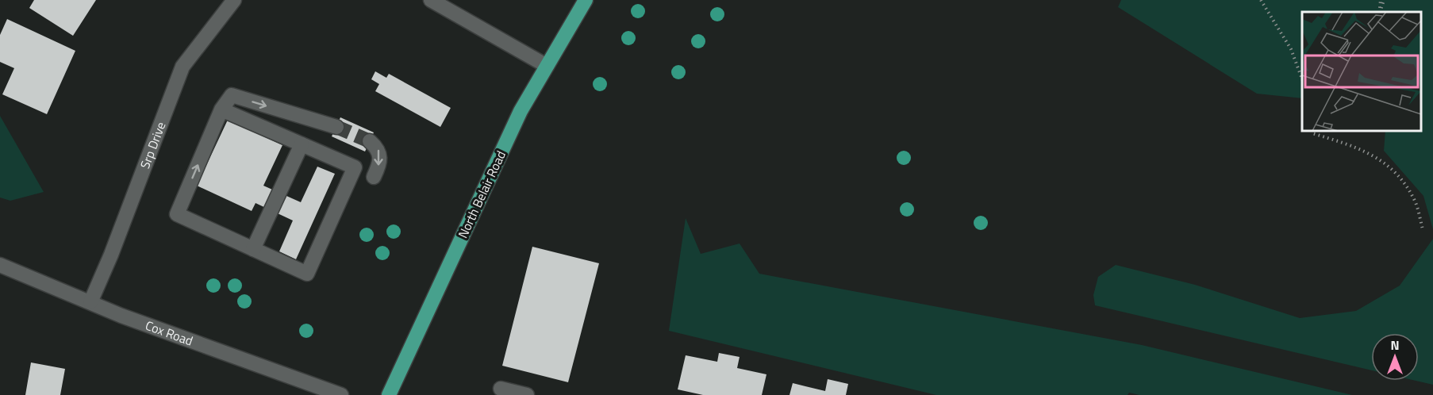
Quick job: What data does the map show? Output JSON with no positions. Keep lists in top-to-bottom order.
{
  "streets": {
    "main road": ["North Belair Road"],
    "street": ["Srp Drive", "Cox Road"]
  },
  "crossings": [
    ["Srp Drive", "Cox Road"]
  ],
  "north": "top"
}
